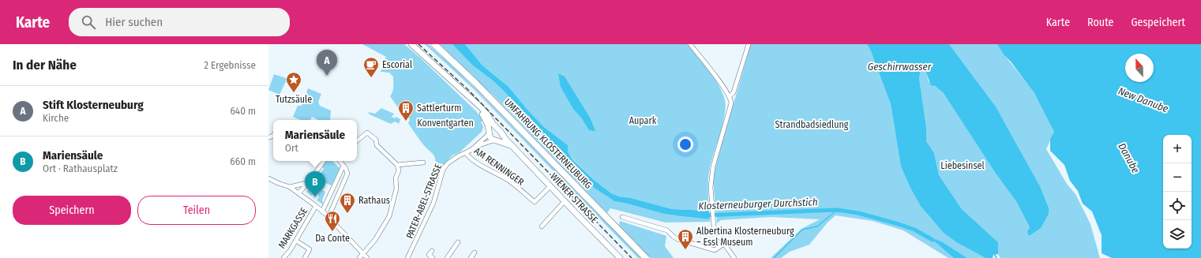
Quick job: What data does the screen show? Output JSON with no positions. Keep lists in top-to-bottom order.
{
  "streets": {
    "main road": ["UMFAHRUNG KLOSTERNEUBURG"],
    "street": [
      "AM RENNINGER",
      "WIENER STRASSE",
      "PATER-ABEL-STRASSE",
      "MARKGASSE"
    ]
  },
  "crossings": [
    ["AM RENNINGER", "WIENER STRASSE"],
    ["AM RENNINGER", "PATER-ABEL-STRASSE"],
    ["WIENER STRASSE", "PATER-ABEL-STRASSE"]
  ],
  "water": [
    "Geschirrwasser",
    "New Danube",
    "Danube",
    "Klosterneuburger Durchstich"
  ],
  "parks": [
    "Aupark",
    "Konventgarten",
    "Strandbadsiedlung",
    "Liebesinsel"
  ],
  "places": {
    "cafe": ["Escorial"],
    "place": ["Tutzsäule"],
    "building": ["Sattlerturm", "Rathaus", "Albertina Klosterneuburg – Essl Museum"],
    "restaurant": ["Da Conte"]
  },
  "north": "top",
  "page": {
    "header": "Karte",
    "search": "Hier suchen",
    "nav": ["Karte", "Route", "Gespeichert"],
    "heading": ["In der Nähe", "2 Ergebnisse"],
    "pins": ["A", "B"],
    "list": [
      {
        "mark": "A",
        "name": "Stift Klosterneuburg",
        "note": "Kirche",
        "value": "640 m"
      },
      {
        "mark": "B",
        "name": "Mariensäule",
        "note": "Ort · Rathausplatz",
        "value": "660 m"
      }
    ],
    "popup": ["Mariensäule", "Ort"],
    "map_buttons": ["+", "−"],
    "buttons": ["Speichern", "Teilen"]
  }
}
